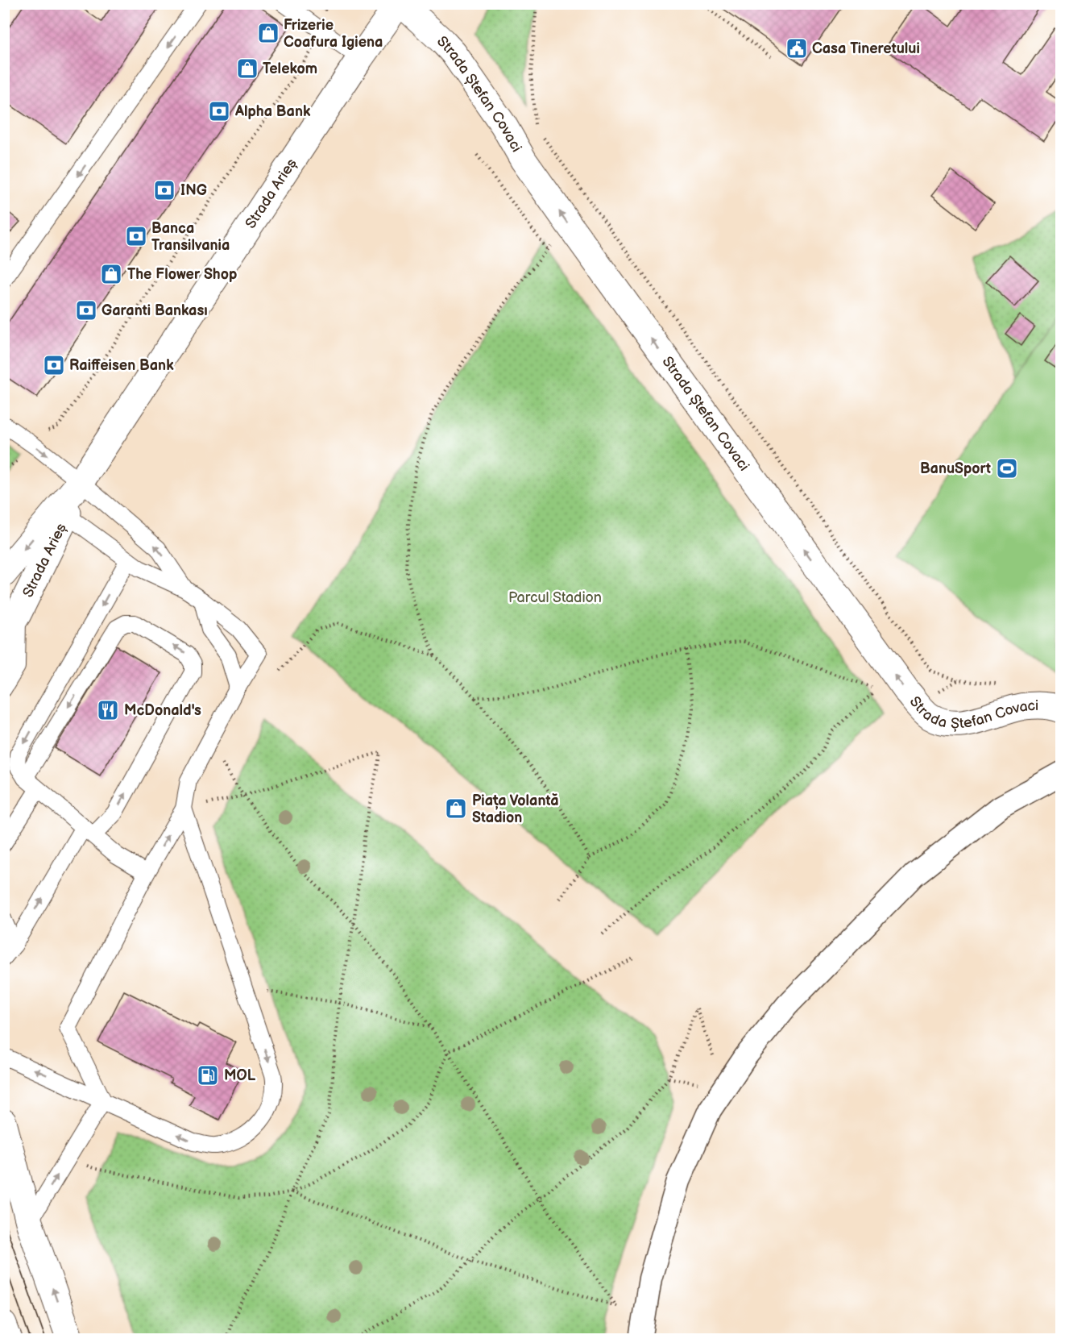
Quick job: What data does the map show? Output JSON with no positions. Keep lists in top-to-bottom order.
{
  "streets": {
    "main road": ["Strada Ștefan Covaci", "Strada Arieș"]
  },
  "crossings": [
    ["Strada Ștefan Covaci", "Strada Arieș"]
  ],
  "one_way": ["Strada Ștefan Covaci"],
  "parks": ["Parcul Stadion"],
  "places": {
    "shop": [
      "Frizerie Coafura Igiena",
      "Telekom",
      "The Flower Shop",
      "Piața Volantă Stadion"
    ],
    "public building": ["Casa Tineretului"],
    "bank": [
      "Alpha Bank",
      "ING",
      "Banca Transilvania",
      "Garanti Bankası",
      "Raiffeisen Bank"
    ],
    "sports": ["BanuSport"],
    "restaurant": ["McDonald's"],
    "fuel station": ["MOL"]
  }
}
